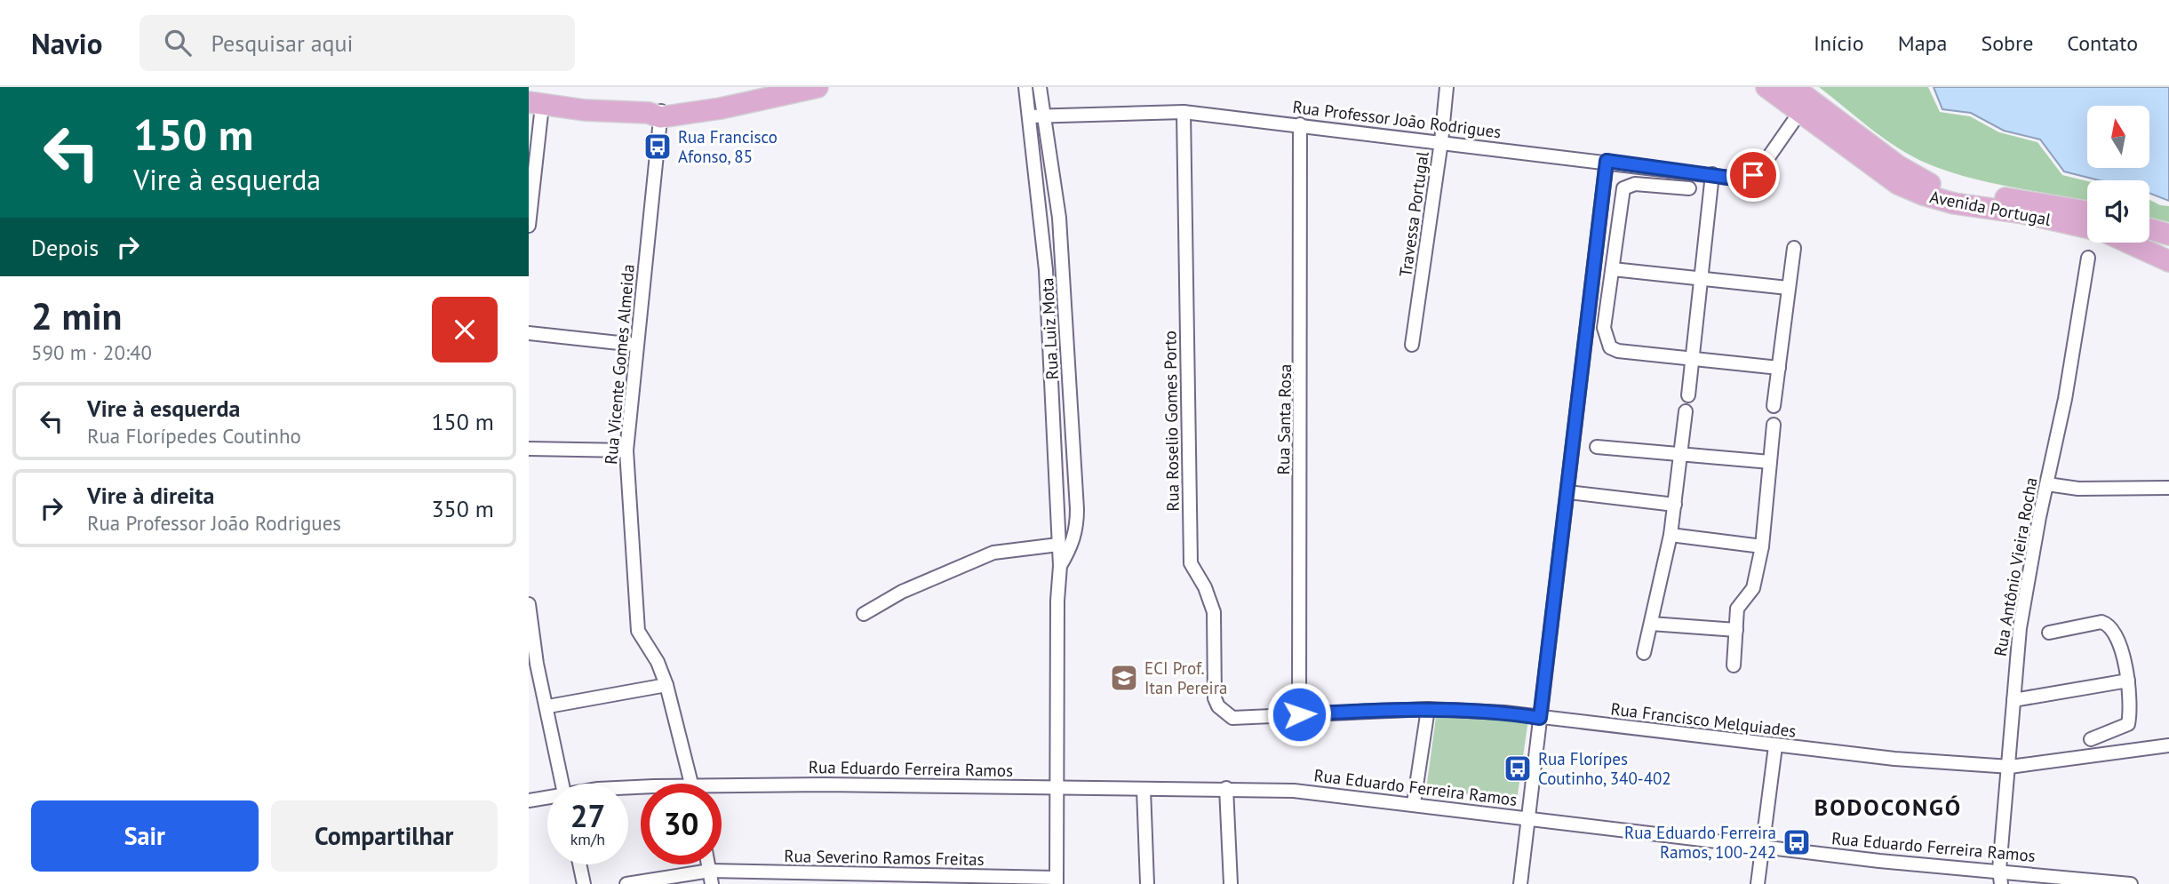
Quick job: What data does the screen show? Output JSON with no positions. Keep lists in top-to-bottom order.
{
  "streets": {
    "main road": ["Avenida Portugal"],
    "street": [
      "Rua Professor João Rodrigues",
      "Travessa Portugal",
      "Rua Luiz Mota",
      "Rua Vicente Gomes Almeida",
      "Rua Santa Rosa",
      "Rua Roselio Gomes Porto",
      "Rua Antônio Vieira Rocha",
      "Rua Francisco Melquiades",
      "Rua Eduardo Ferreira Ramos",
      "Rua Severino Ramos Freitas"
    ]
  },
  "crossings": [
    ["Rua Professor João Rodrigues", "Avenida Portugal"],
    ["Rua Professor João Rodrigues", "Travessa Portugal"],
    ["Rua Professor João Rodrigues", "Rua Luiz Mota"],
    ["Rua Professor João Rodrigues", "Rua Santa Rosa"],
    ["Rua Professor João Rodrigues", "Rua Roselio Gomes Porto"],
    ["Rua Luiz Mota", "Rua Eduardo Ferreira Ramos"],
    ["Rua Luiz Mota", "Rua Severino Ramos Freitas"],
    ["Rua Santa Rosa", "Rua Francisco Melquiades"],
    ["Rua Roselio Gomes Porto", "Rua Francisco Melquiades"],
    ["Rua Antônio Vieira Rocha", "Rua Francisco Melquiades"],
    ["Rua Antônio Vieira Rocha", "Rua Eduardo Ferreira Ramos"]
  ],
  "districts": ["BODOCONGÓ"],
  "places": {
    "bus stop": ["Rua Francisco Afonso, 85", "Rua Florípes Coutinho, 340-402", "Rua Eduardo Ferreira Ramos, 100-242"],
    "school or university": ["ECI Prof. Itan Pereira"]
  },
  "north": "top",
  "page": {
    "header": "Navio",
    "search": "Pesquisar aqui",
    "nav": [
      "Início",
      "Mapa",
      "Sobre",
      "Contato"
    ],
    "turn": ["150 m", "Vire à esquerda"],
    "then": "Depois",
    "heading": ["2 min", "590 m · 20:40"],
    "list": [
      {
        "name": "Vire à esquerda",
        "note": "Rua Florípedes Coutinho",
        "value": "150 m"
      },
      {
        "name": "Vire à direita",
        "note": "Rua Professor João Rodrigues",
        "value": "350 m"
      }
    ],
    "speed": "27 km/h",
    "limit": "30",
    "buttons": ["Sair", "Compartilhar"]
  }
}
